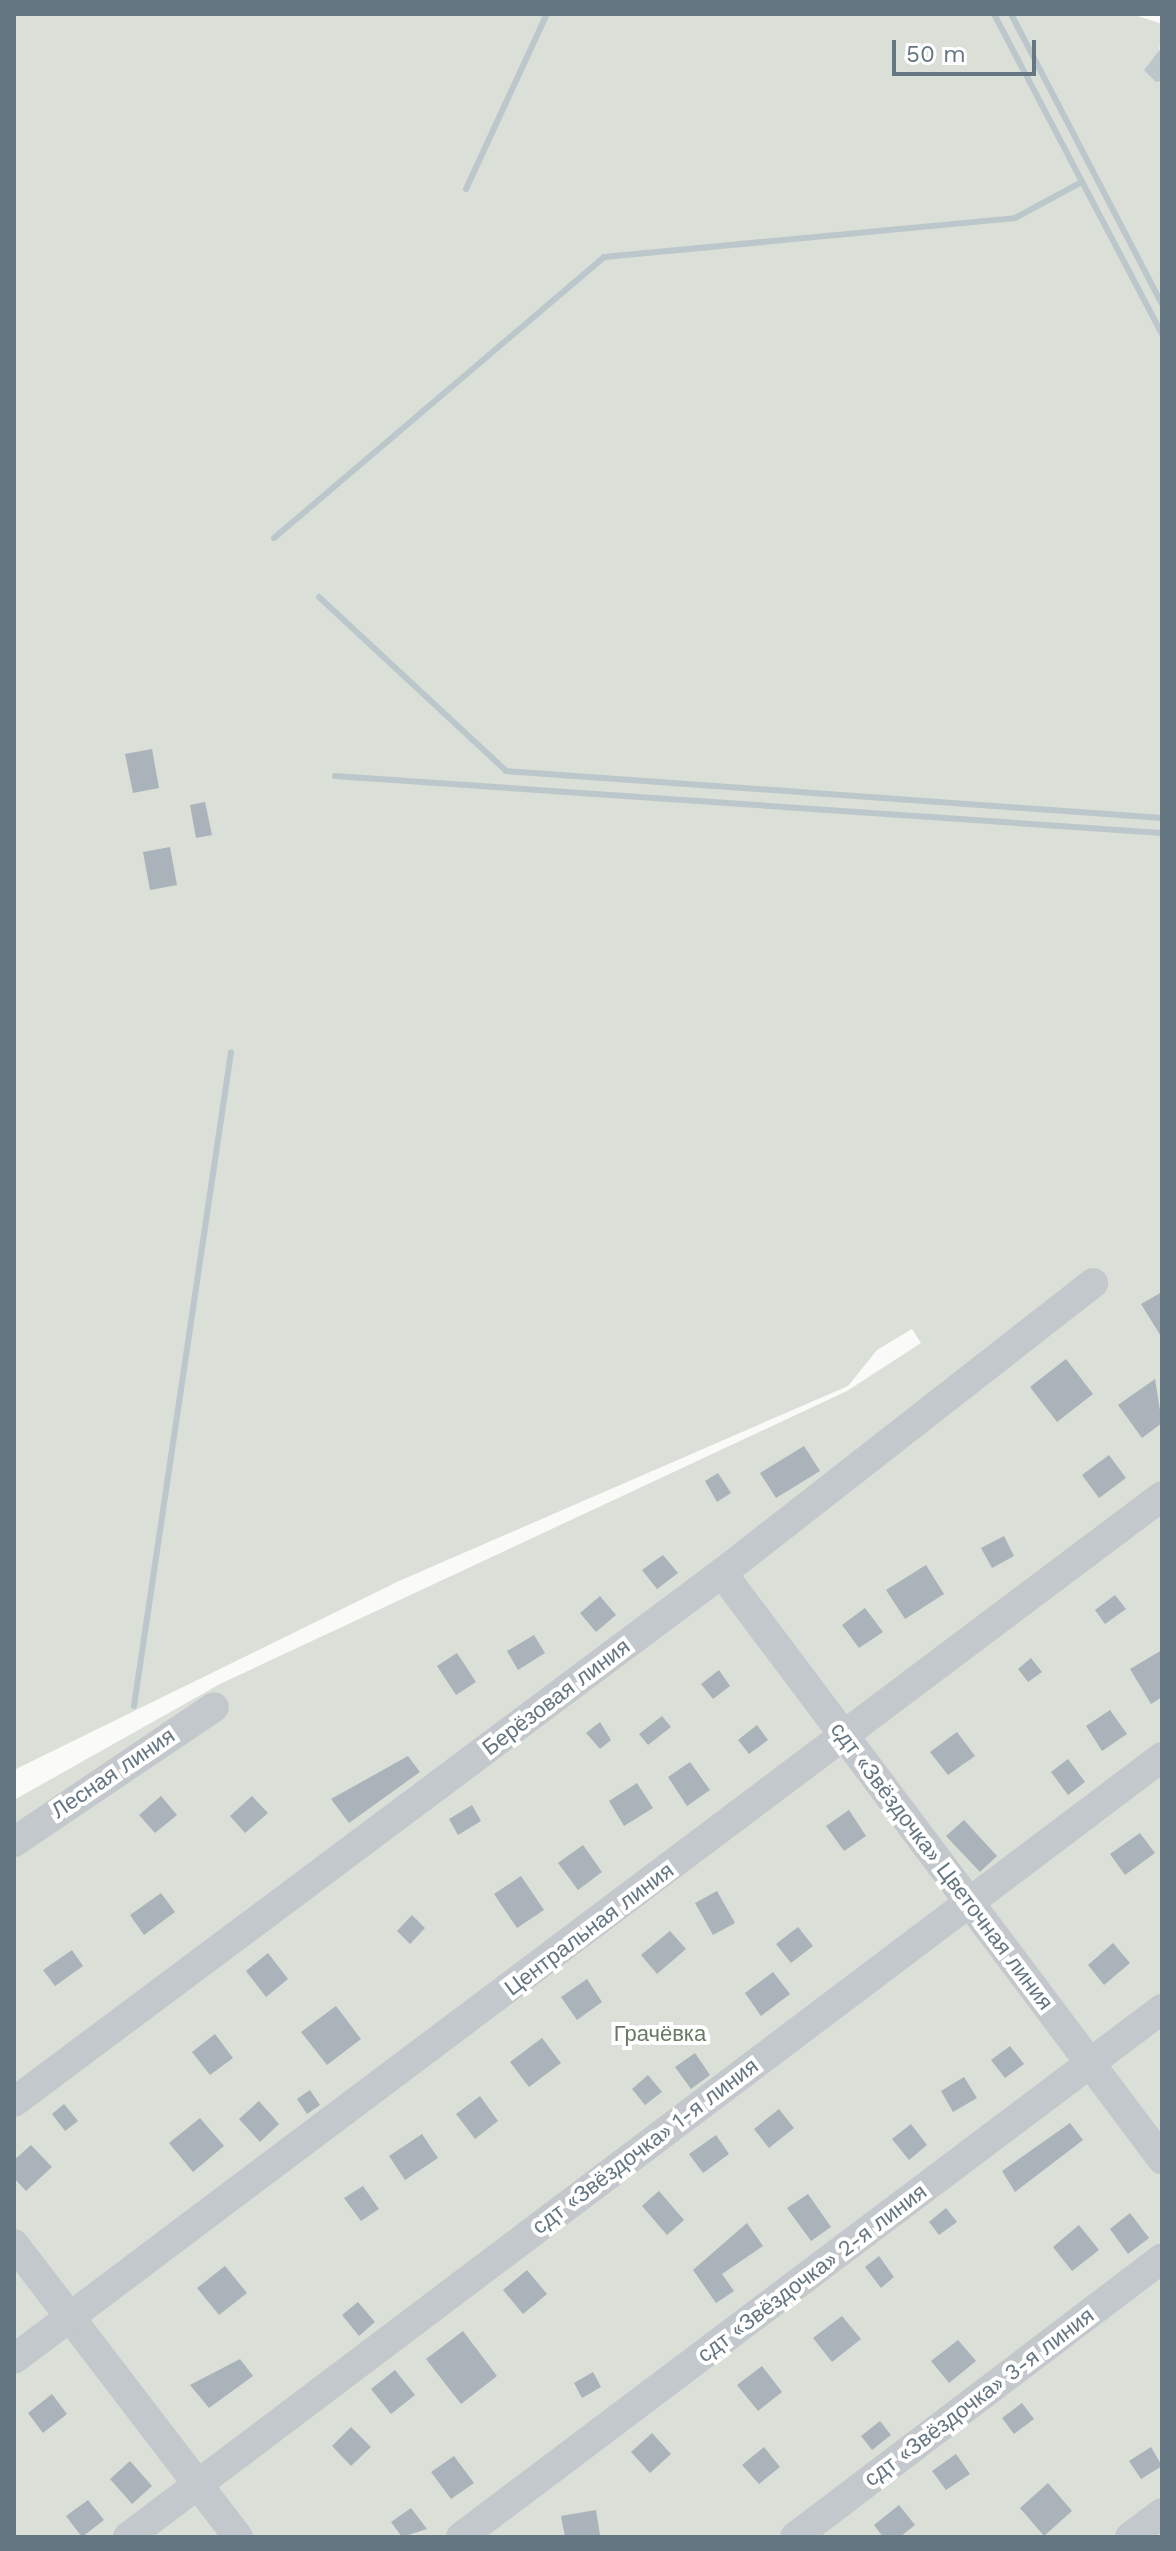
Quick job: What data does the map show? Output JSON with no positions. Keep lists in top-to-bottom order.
{
  "streets": {
    "street": [
      "Берёзовая линия",
      "Лесная линия",
      "сдт «Звёздочка» Цветочная линия",
      "Центральная линия",
      "сдт «Звёздочка» 1-я линия",
      "сдт «Звёздочка» 2-я линия",
      "сдт «Звёздочка» 3-я линия"
    ]
  },
  "crossings": [
    ["Берёзовая линия", "сдт «Звёздочка» Цветочная линия"],
    ["сдт «Звёздочка» Цветочная линия", "Центральная линия"],
    ["сдт «Звёздочка» Цветочная линия", "сдт «Звёздочка» 1-я линия"],
    ["сдт «Звёздочка» Цветочная линия", "сдт «Звёздочка» 2-я линия"]
  ],
  "parks": ["Грачёвка"],
  "scale_bar": "50 m"
}
